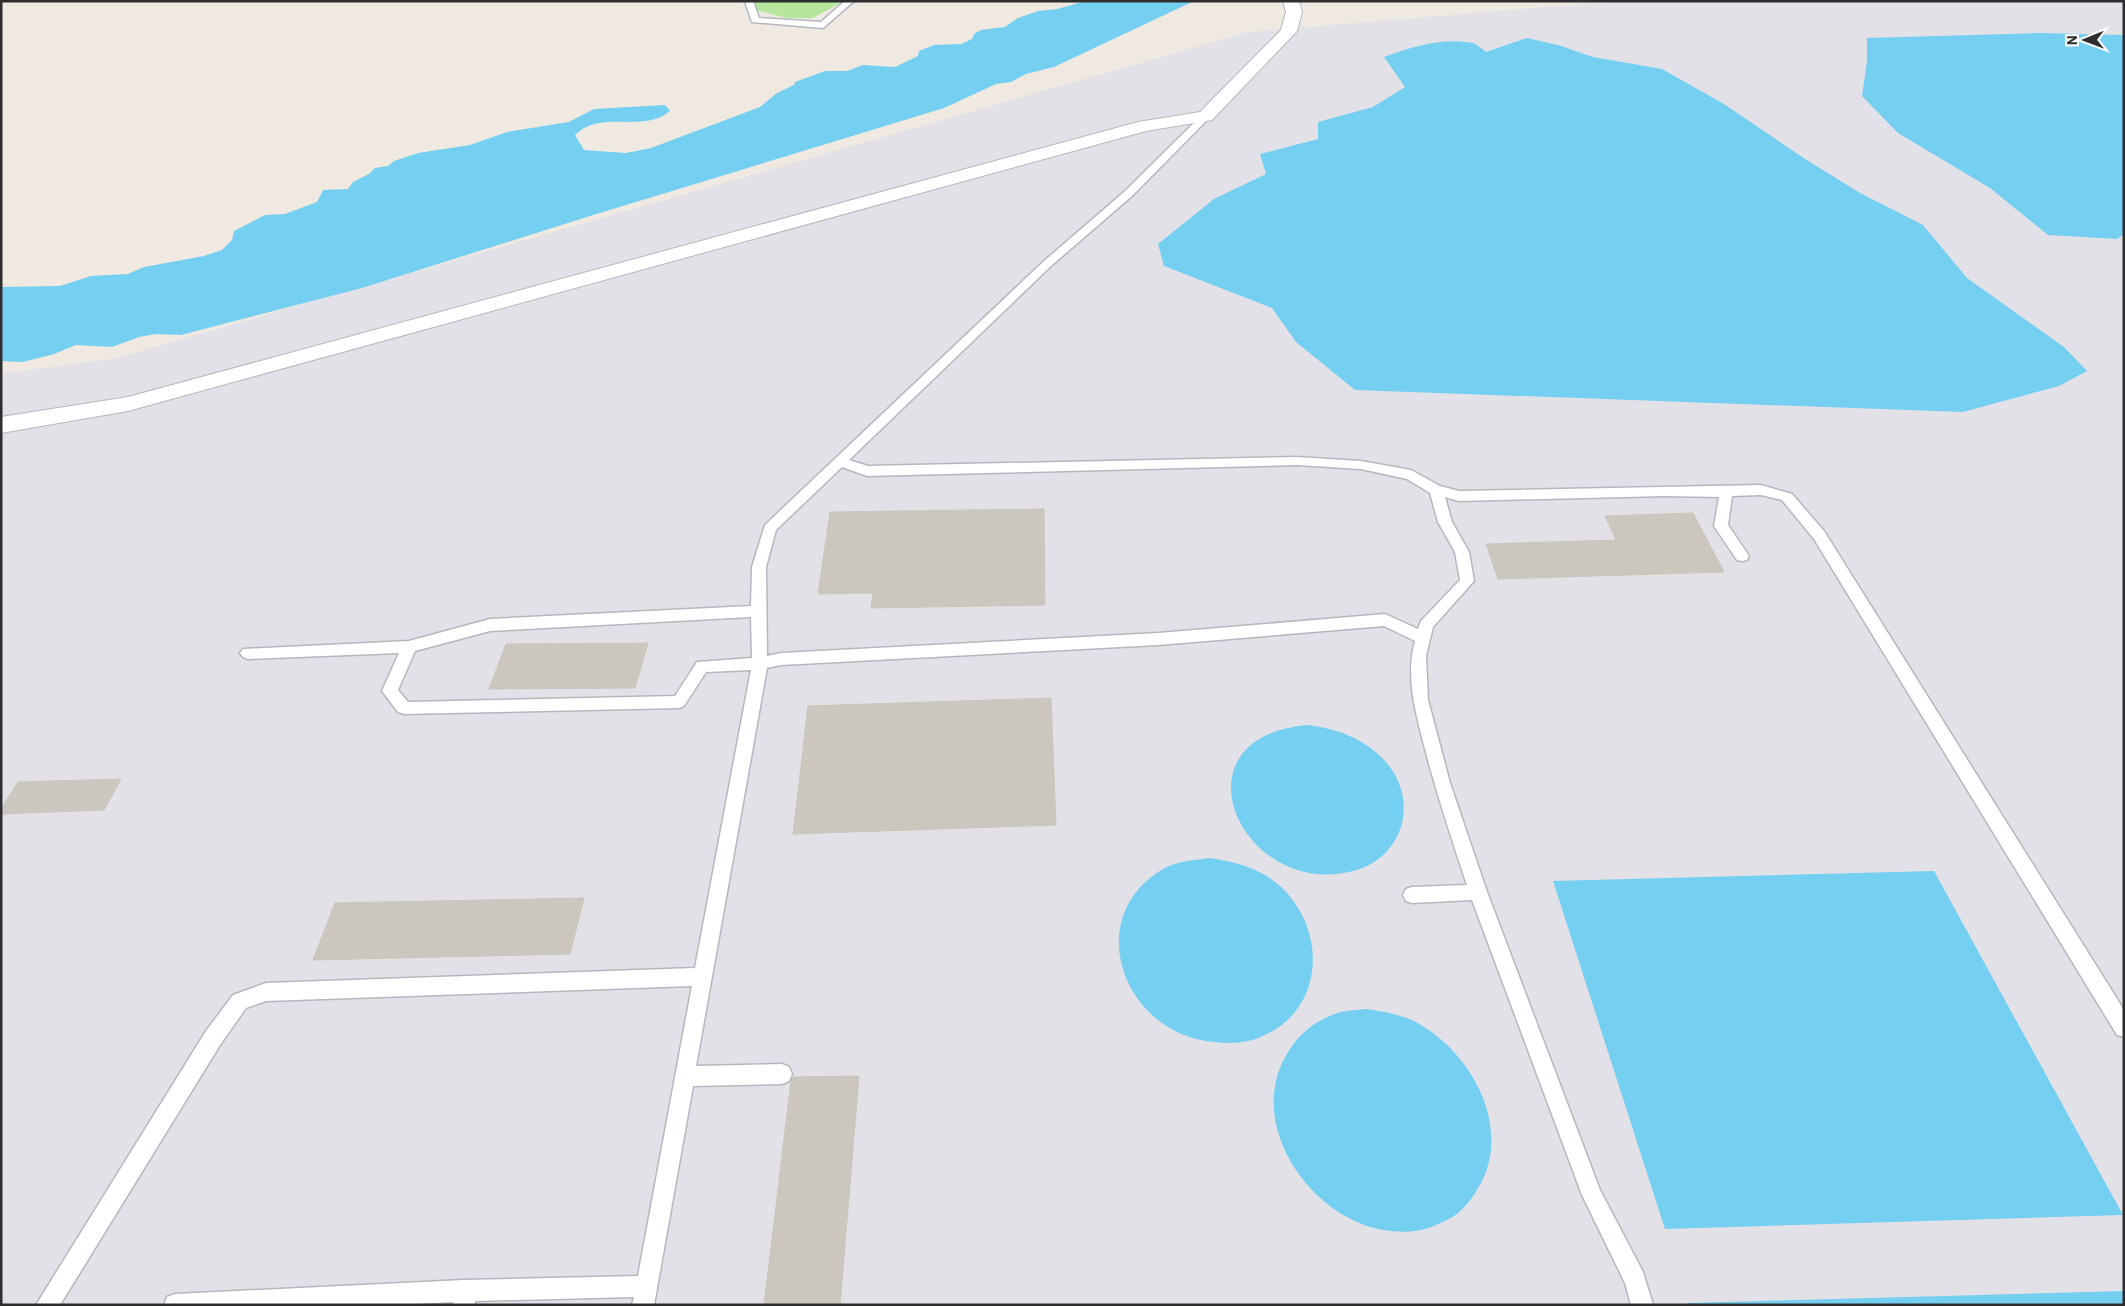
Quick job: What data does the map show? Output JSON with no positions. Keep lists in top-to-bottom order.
{
  "north": "left"
}
